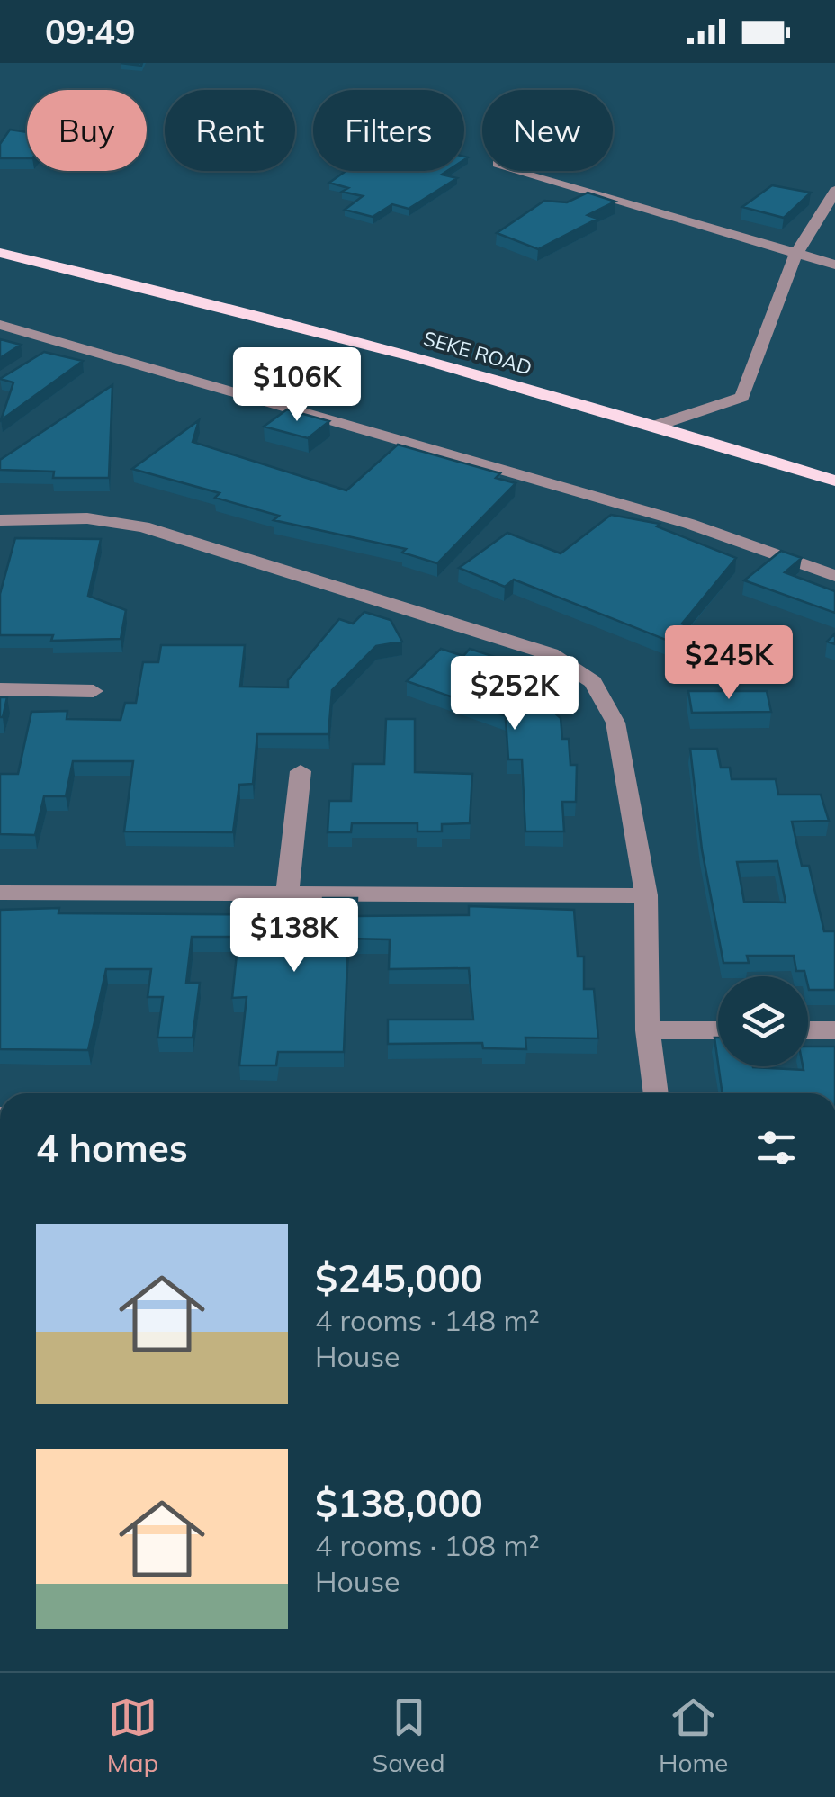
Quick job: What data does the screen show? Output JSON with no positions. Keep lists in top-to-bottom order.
{
  "streets": {
    "main road": ["SEKE ROAD"]
  },
  "page": {
    "status": "09:49",
    "chip": [
      "Buy",
      "Rent",
      "Filters",
      "New"
    ],
    "price": [
      "$106K",
      "$245K",
      "$252K",
      "$138K"
    ],
    "heading": "4 homes",
    "list": [
      {
        "name": "$245,000",
        "note": "4 rooms · 148 m² · House"
      },
      {
        "name": "$138,000",
        "note": "4 rooms · 108 m² · House"
      }
    ],
    "tabs": ["Map", "Saved", "Home"]
  }
}
